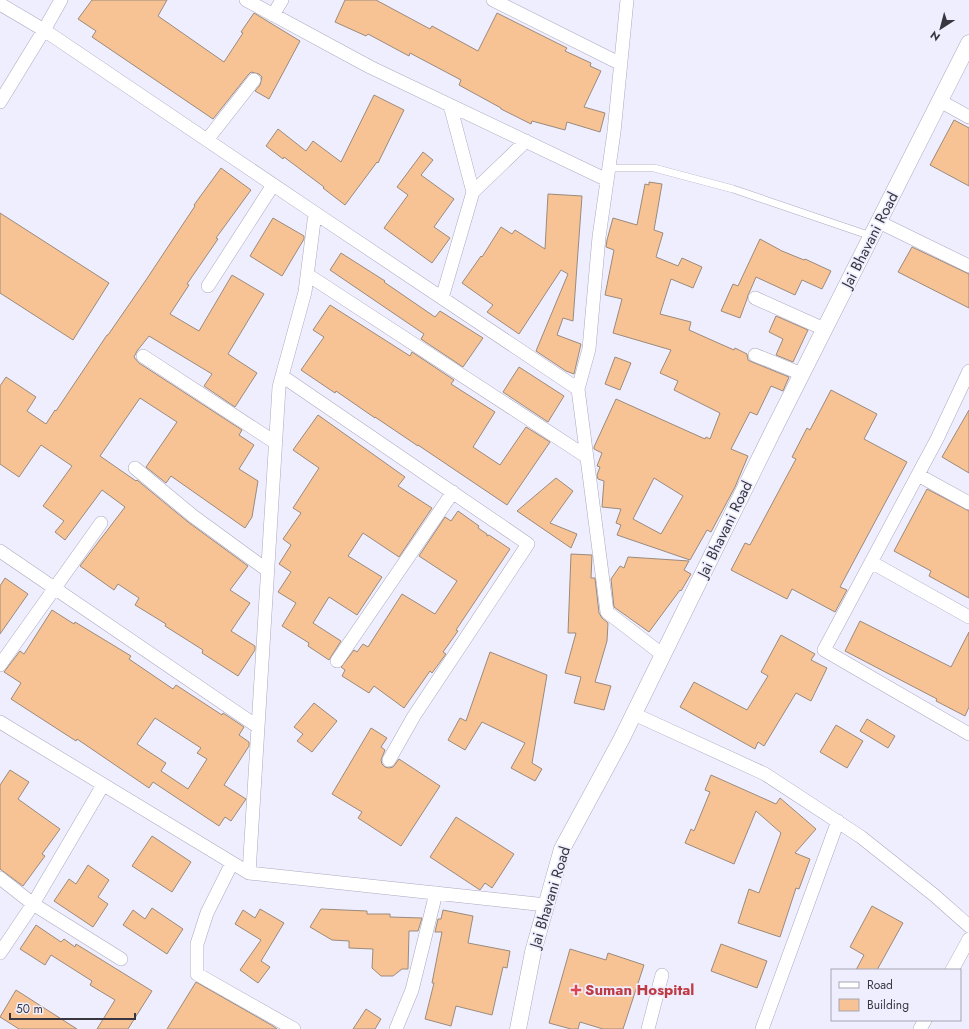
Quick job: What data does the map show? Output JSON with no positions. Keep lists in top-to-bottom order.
{
  "streets": {
    "street": ["Jai Bhavani Road"]
  },
  "places": {
    "health": ["Suman Hospital"]
  },
  "legend": ["Road", "Building"],
  "scale_bar": "50 m",
  "north": "bottom left"
}
